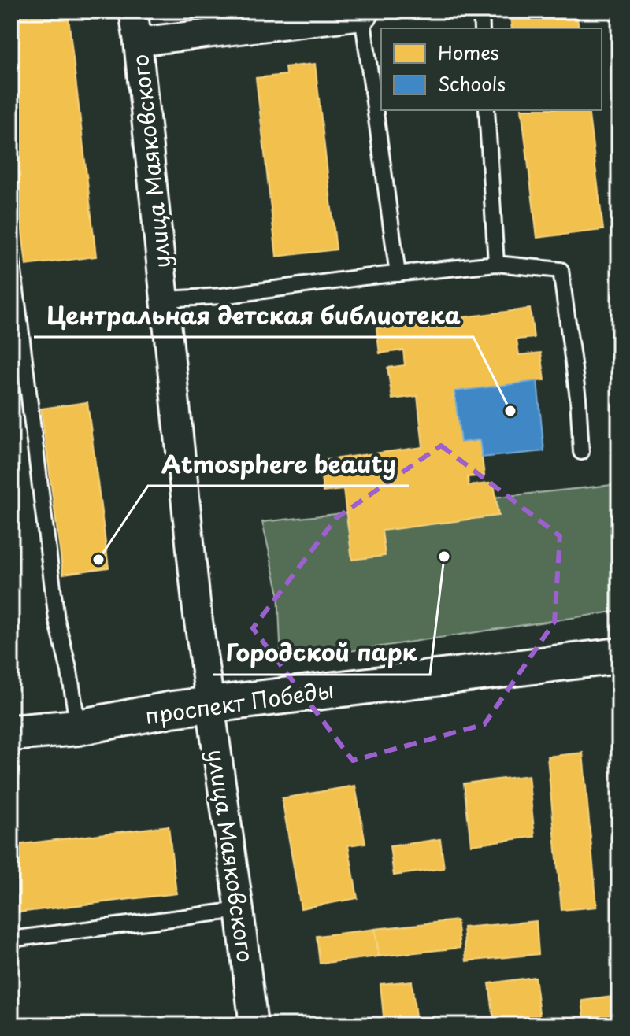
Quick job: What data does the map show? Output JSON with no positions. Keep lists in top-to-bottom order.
{
  "streets": {
    "street": ["улица Маяковского", "проспект Победы"]
  },
  "crossings": [
    ["улица Маяковского", "проспект Победы"]
  ],
  "places": ["Центральная детская библиотека", "Городской парк", "Atmosphere beauty"],
  "legend": ["Homes", "Schools"]
}
